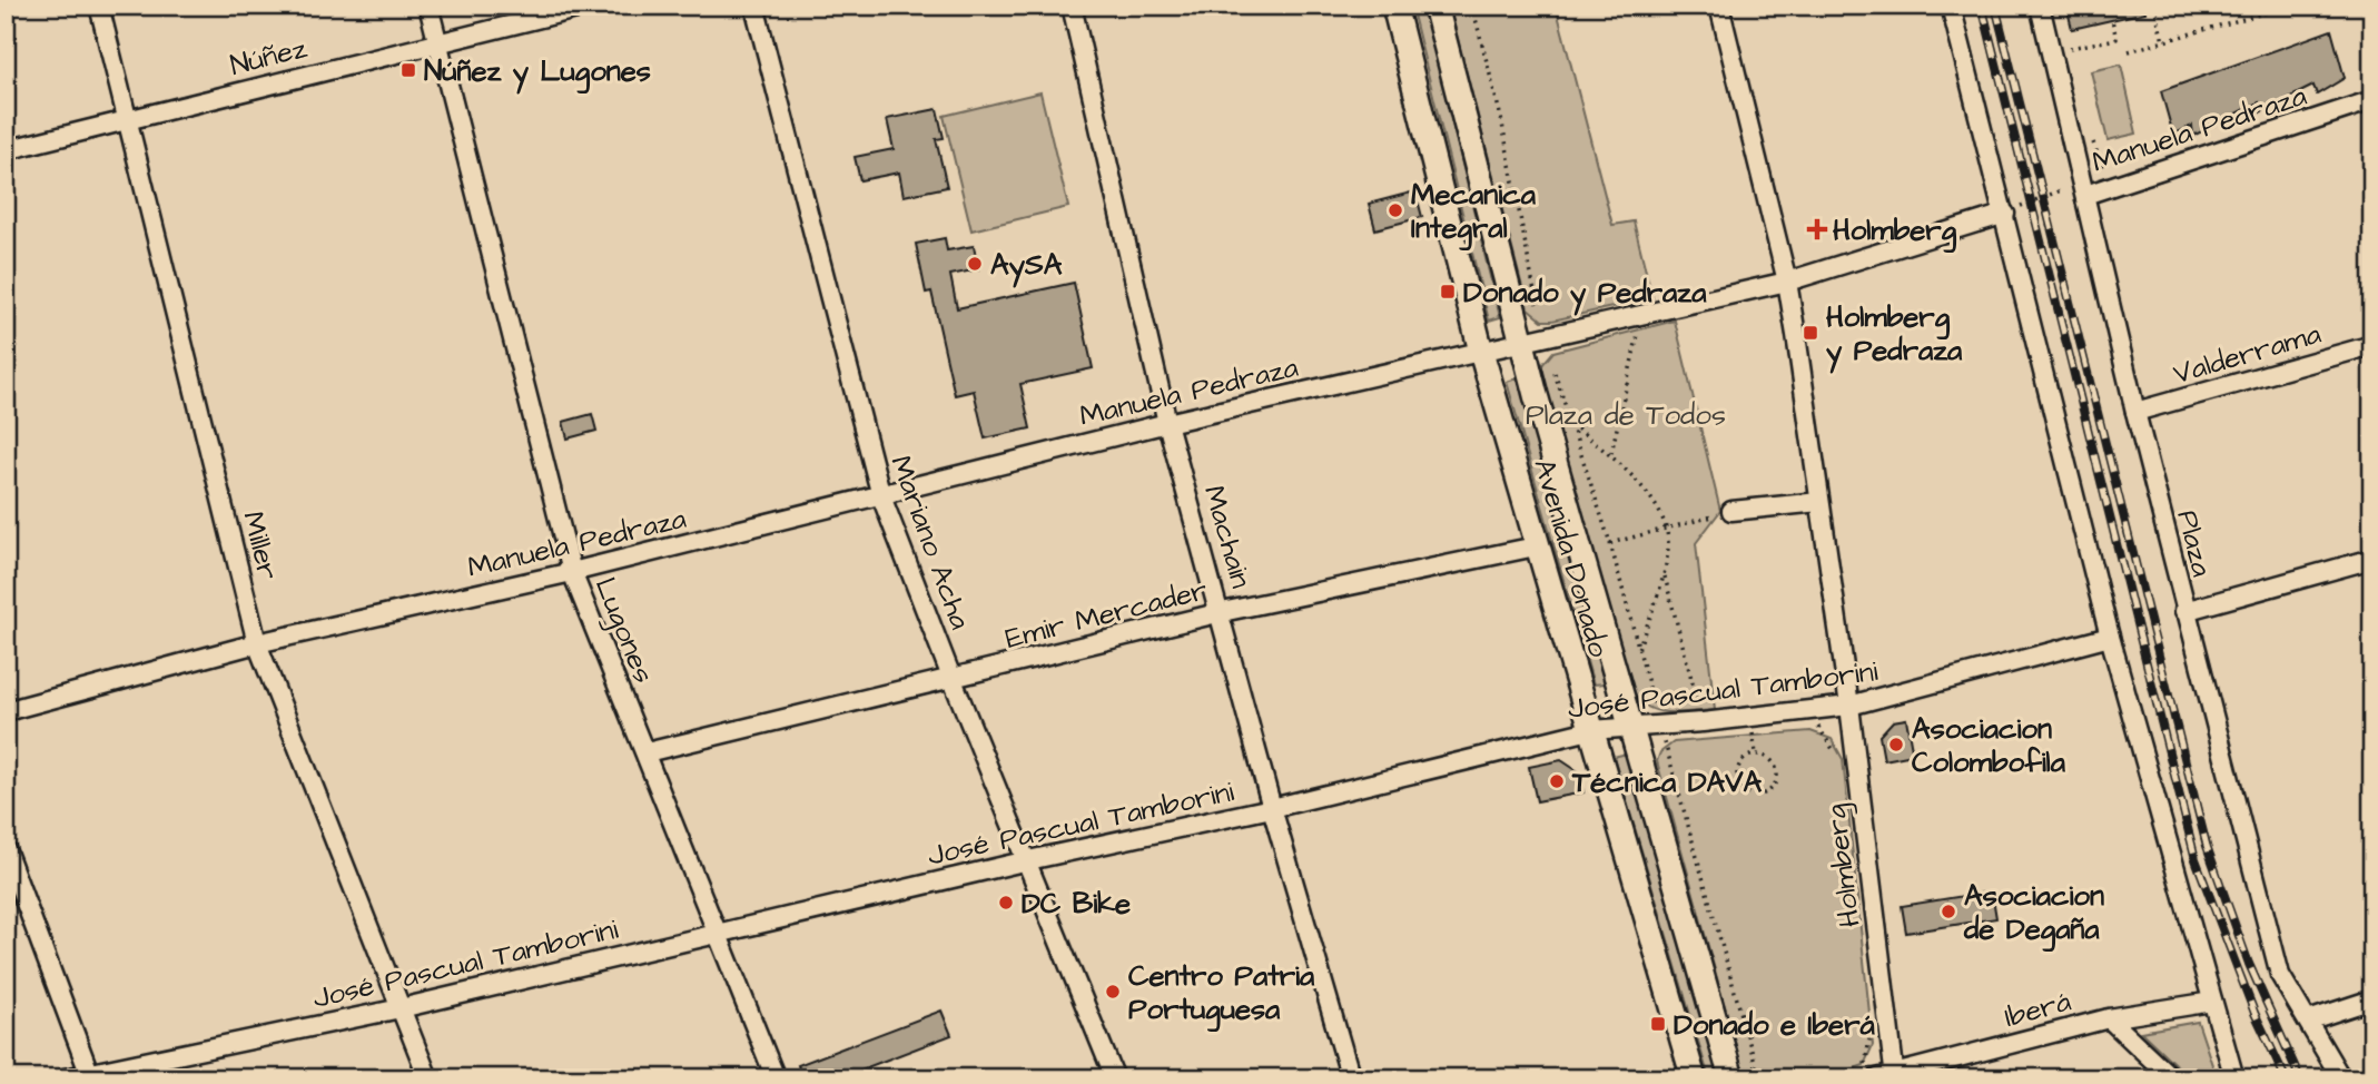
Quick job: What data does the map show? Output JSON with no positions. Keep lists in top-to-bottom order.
{
  "streets": {
    "main road": ["Avenida Donado"],
    "street": [
      "Núñez",
      "Manuela Pedraza",
      "Valderrama",
      "Machain",
      "Mariano Acha",
      "Plaza",
      "Miller",
      "Emir Mercader",
      "Lugones",
      "José Pascual Tamborini",
      "Holmberg",
      "Iberá"
    ]
  },
  "crossings": [
    ["Núñez", "Miller"],
    ["Núñez", "Lugones"],
    ["Manuela Pedraza", "Machain"],
    ["Manuela Pedraza", "Mariano Acha"],
    ["Manuela Pedraza", "Plaza"],
    ["Manuela Pedraza", "Miller"],
    ["Manuela Pedraza", "Avenida Donado"],
    ["Manuela Pedraza", "Lugones"],
    ["Manuela Pedraza", "Holmberg"],
    ["Valderrama", "Plaza"],
    ["Machain", "Emir Mercader"],
    ["Machain", "José Pascual Tamborini"],
    ["Mariano Acha", "Emir Mercader"],
    ["Mariano Acha", "José Pascual Tamborini"],
    ["Miller", "José Pascual Tamborini"],
    ["Avenida Donado", "Emir Mercader"],
    ["Avenida Donado", "José Pascual Tamborini"],
    ["Emir Mercader", "Lugones"],
    ["Lugones", "José Pascual Tamborini"],
    ["José Pascual Tamborini", "Holmberg"],
    ["Holmberg", "Iberá"]
  ],
  "parks": ["Plaza de Todos"],
  "places": {
    "transit": [
      "Núñez y Lugones",
      "Donado y Pedraza",
      "Holmberg y Pedraza",
      "Donado e Iberá"
    ],
    "other": [
      "Mecanica Integral",
      "AySA",
      "Asociacion Colombofila",
      "Técnica DAVA",
      "DC Bike",
      "Asociacion de Degaña",
      "Centro Patria Portuguesa"
    ],
    "health": ["Holmberg"]
  }
}
